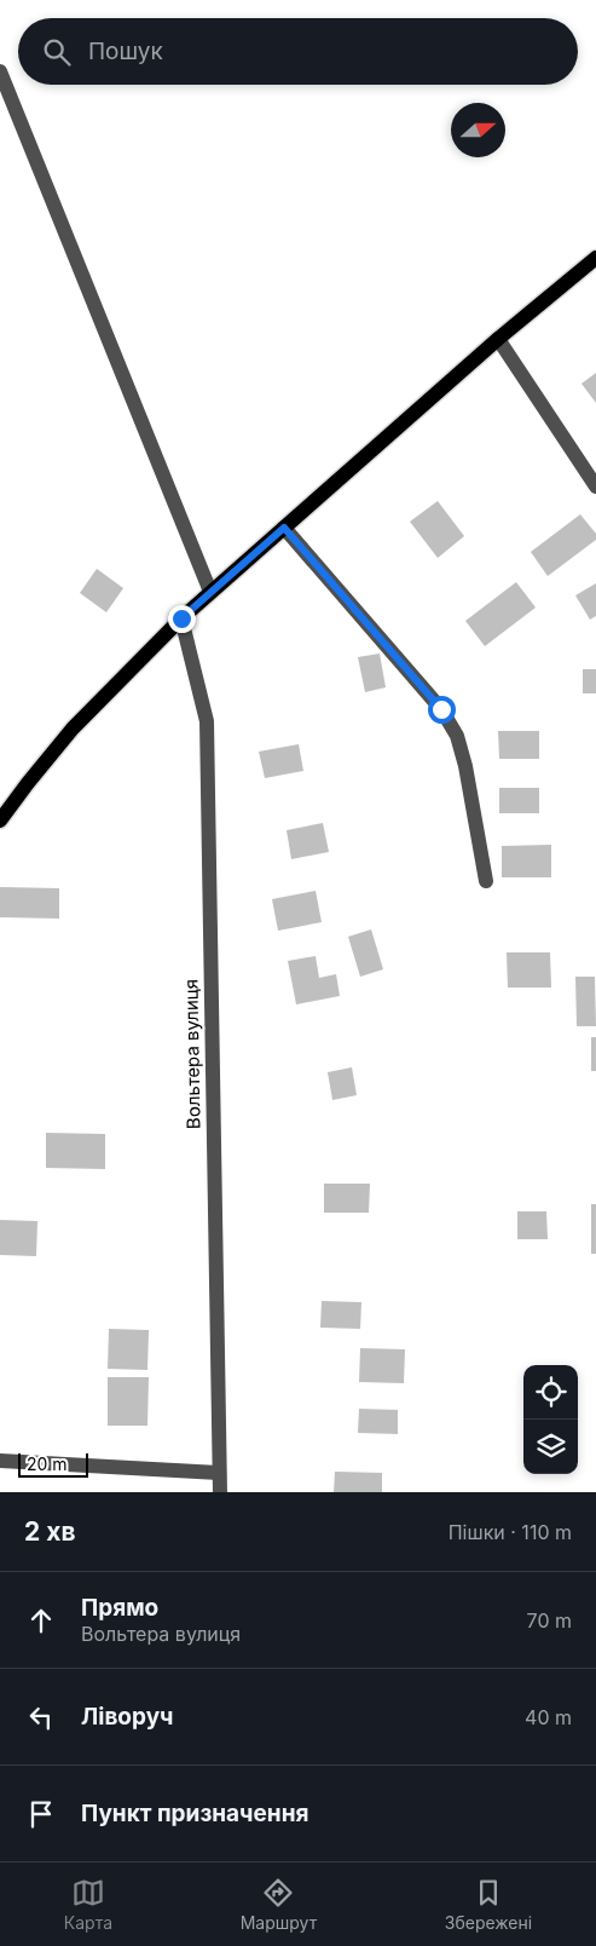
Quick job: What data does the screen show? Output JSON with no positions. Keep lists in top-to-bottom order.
{
  "streets": {
    "street": ["Вольтера вулиця"]
  },
  "scale_bar": "20 m",
  "north": "right",
  "page": {
    "search": "Пошук",
    "scale": "20 m",
    "heading": ["2 хв", "Пішки · 110 m"],
    "list": [
      ["Прямо", "Вольтера вулиця", "70 m"],
      ["Ліворуч", "40 m"],
      "Пункт призначення"
    ],
    "nav": ["Карта", "Маршрут", "Збережені"]
  }
}
